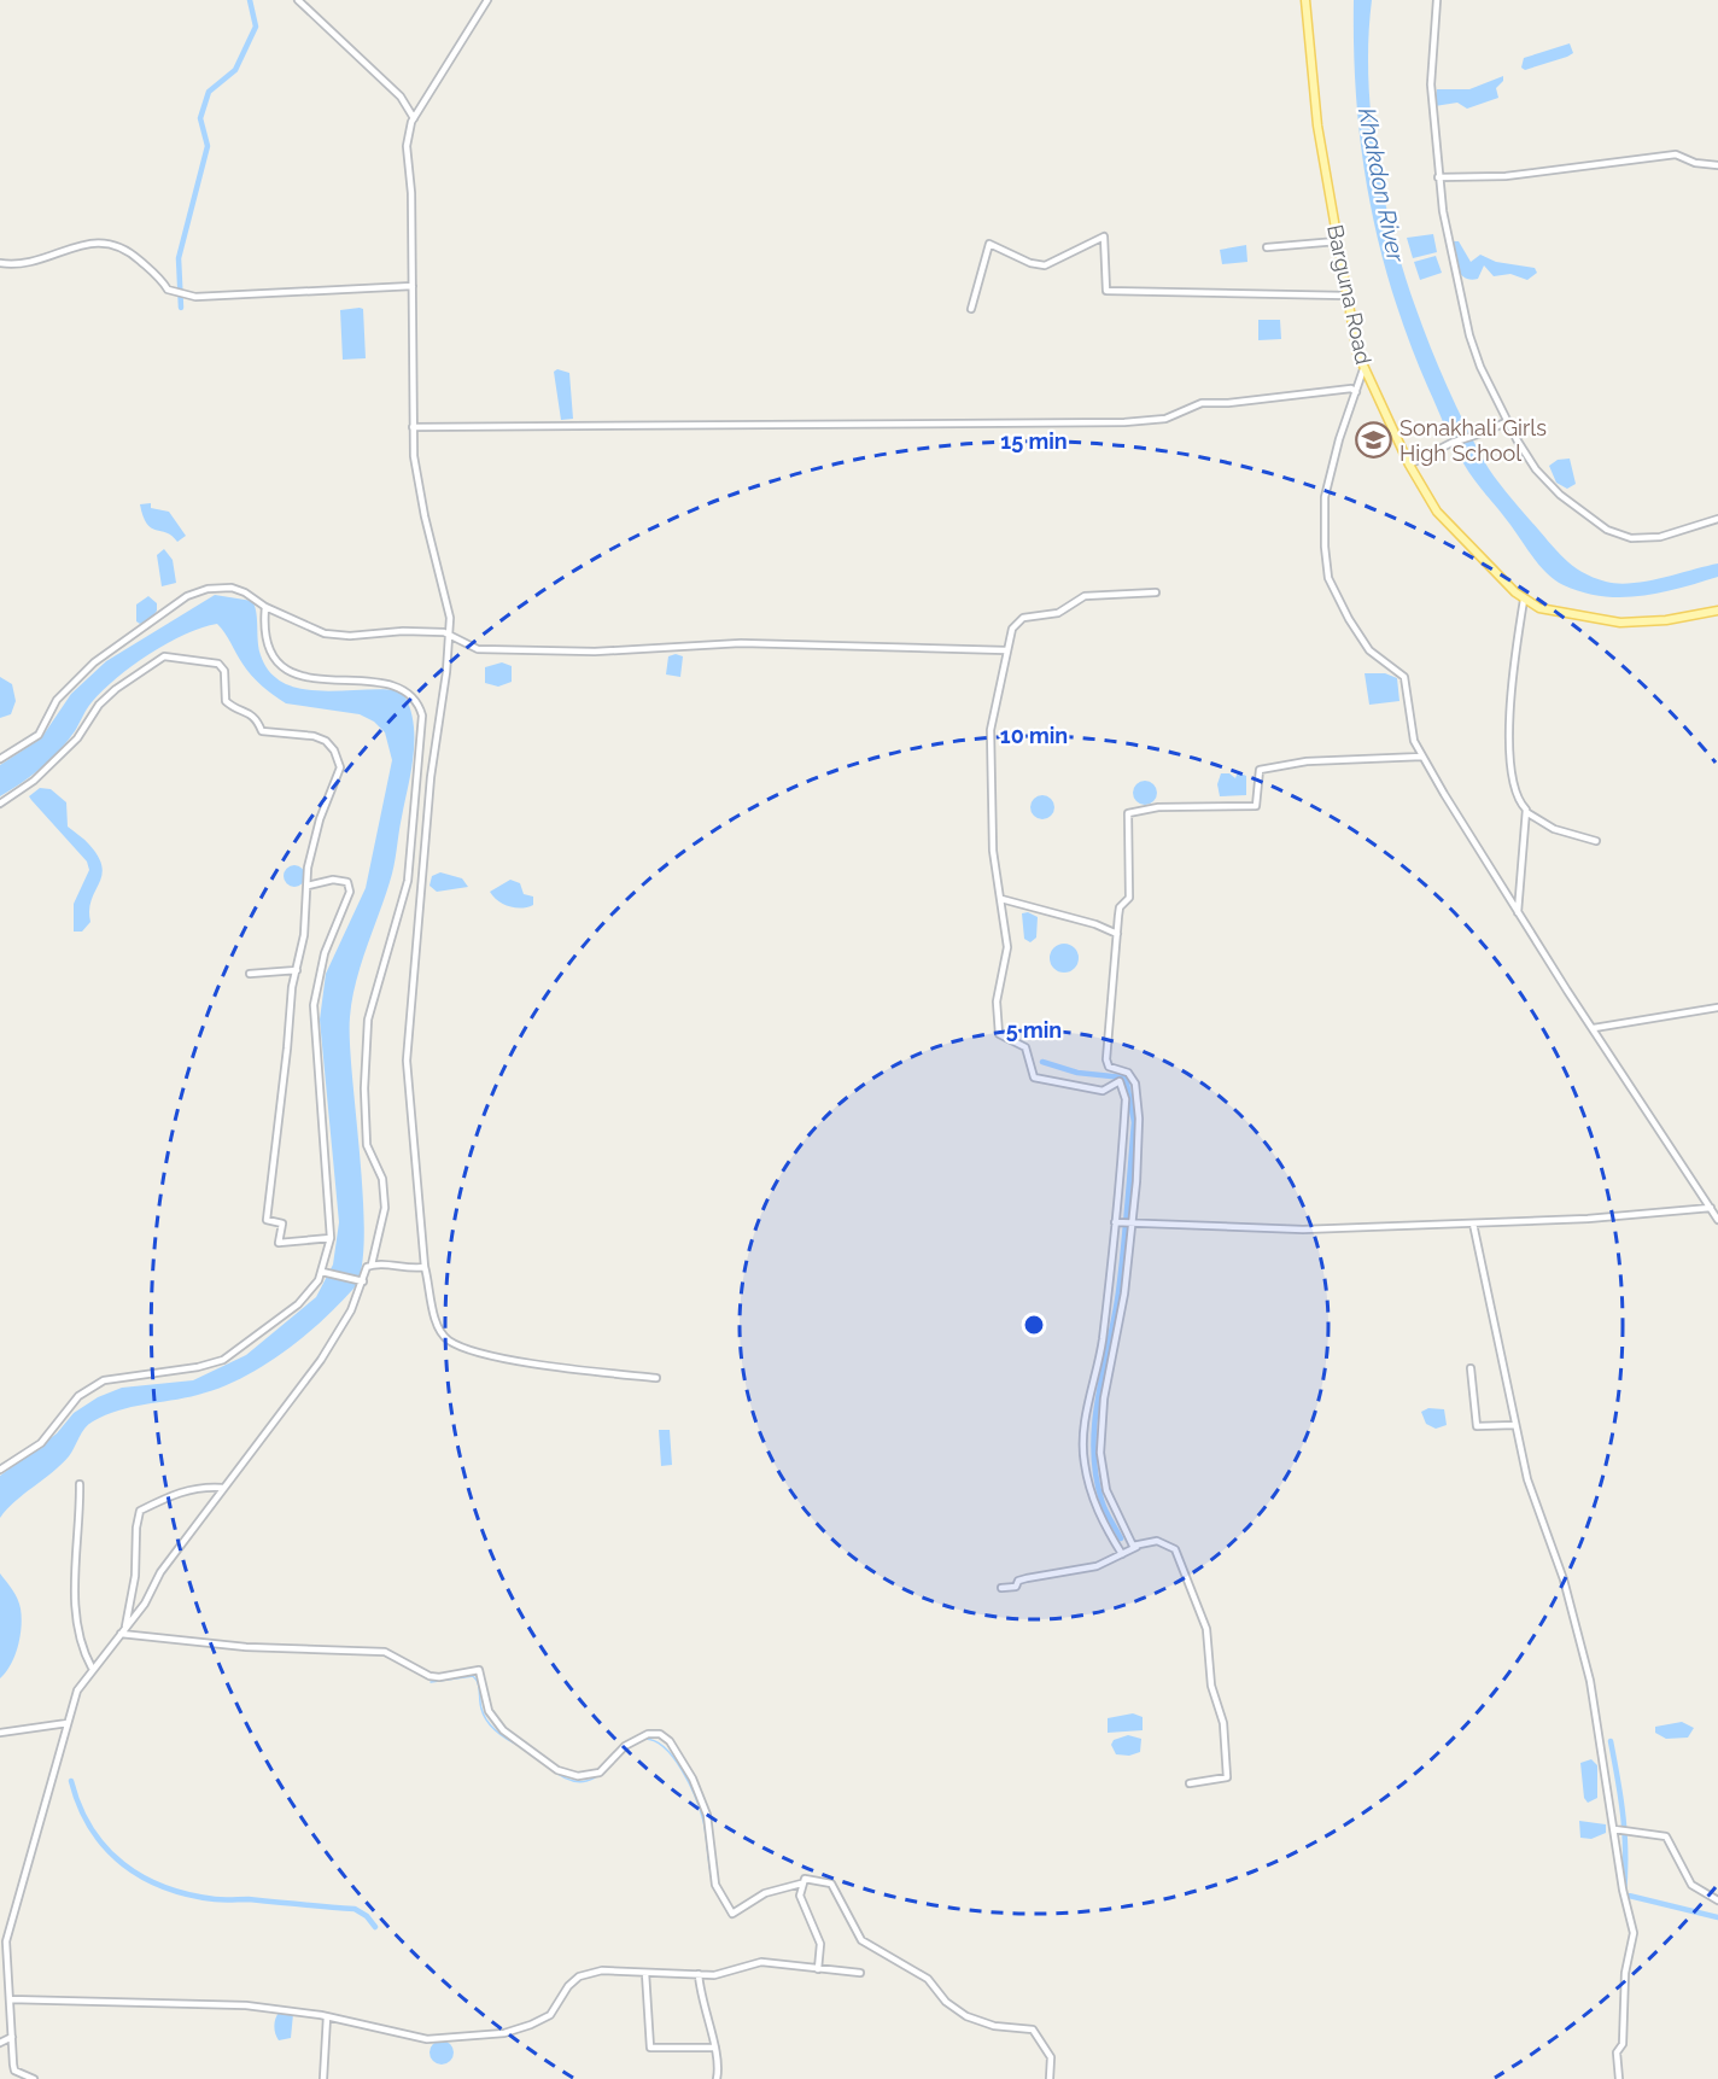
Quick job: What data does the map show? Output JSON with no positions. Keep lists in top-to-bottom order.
{
  "streets": {
    "main road": ["Barguna Road"]
  },
  "water": ["Khakdon River"],
  "places": {
    "school or university": ["Sonakhali Girls High School"]
  },
  "rings": ["15 min", "10 min", "5 min"]
}
